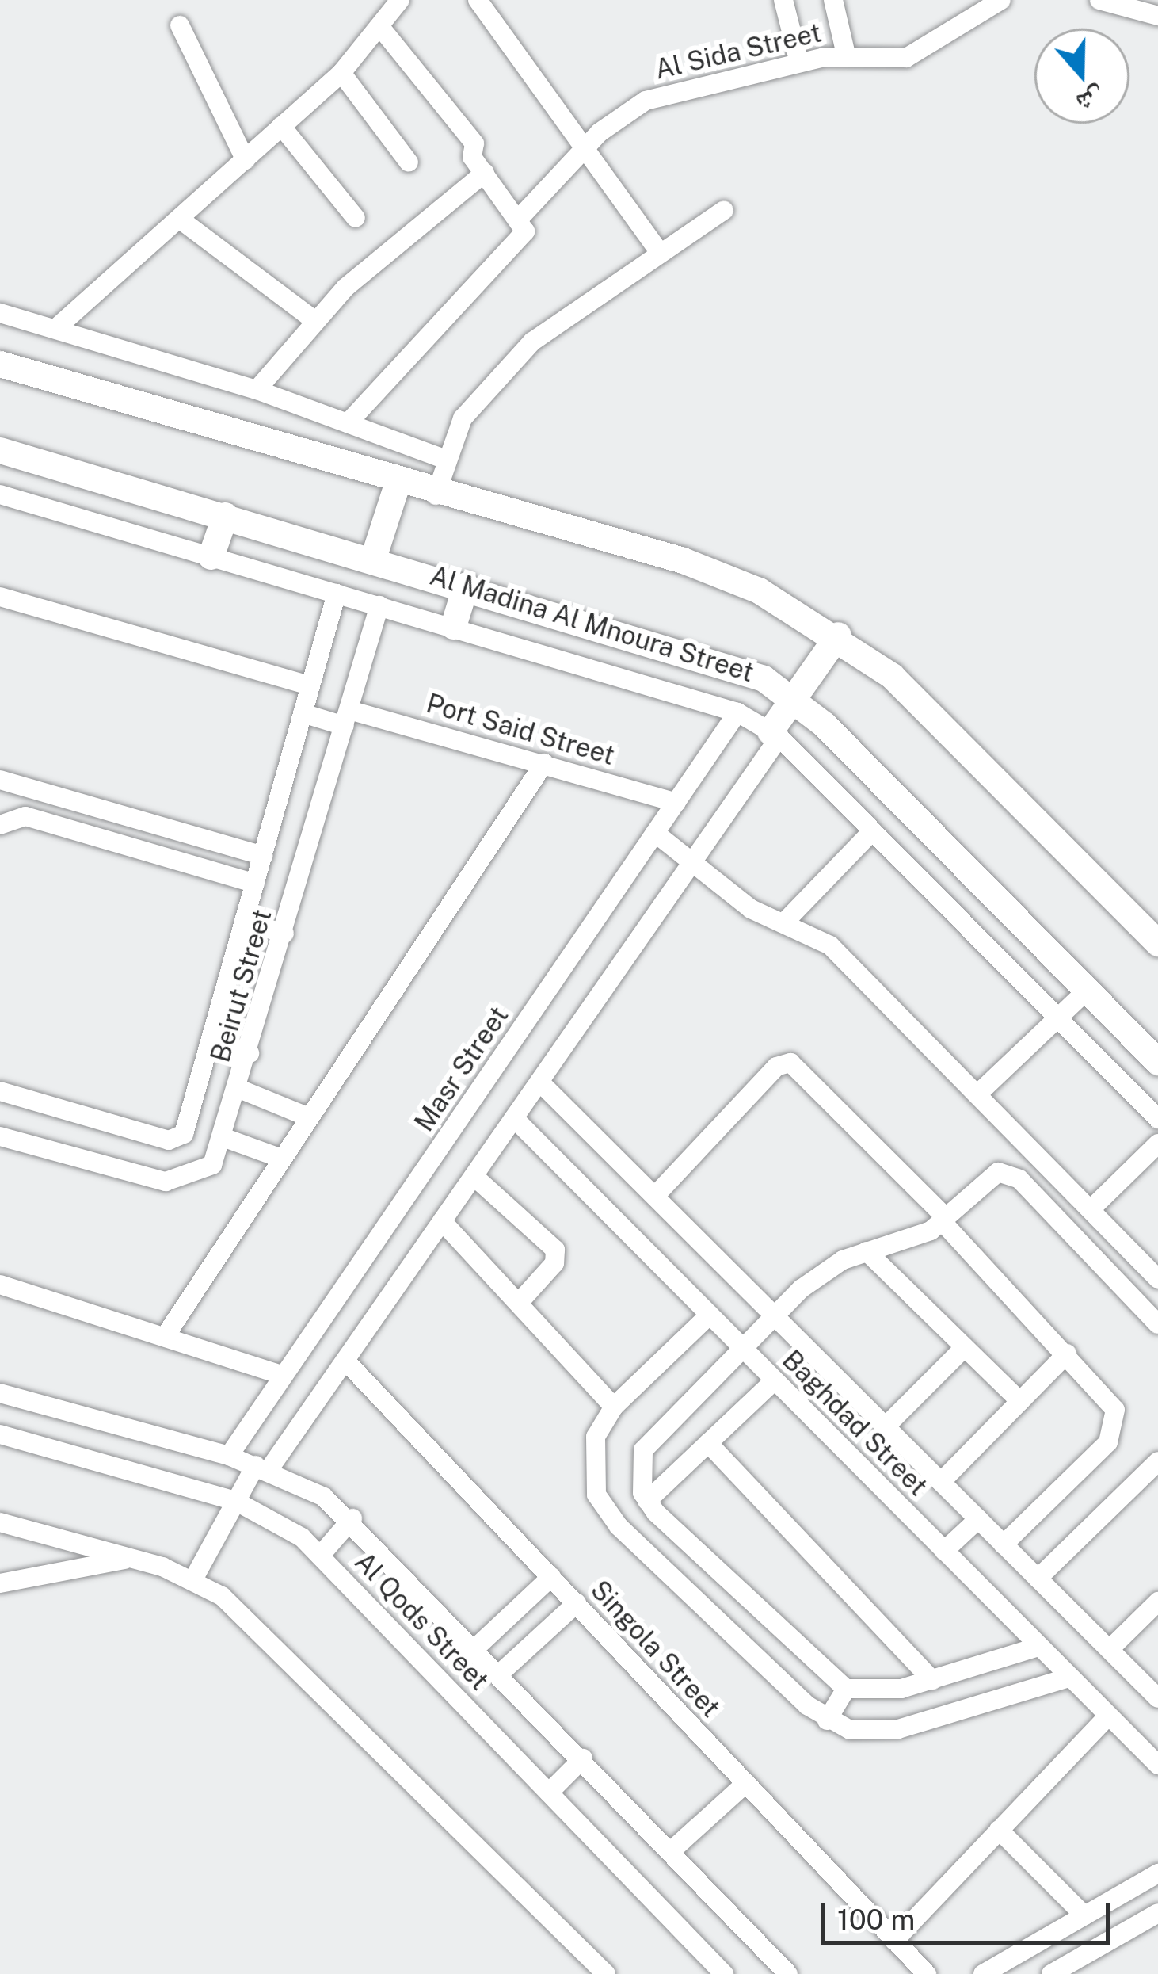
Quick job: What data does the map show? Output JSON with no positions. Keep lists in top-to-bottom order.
{
  "streets": {
    "main road": ["Al Madina Al Mnoura Street"],
    "street": [
      "Al Sida Street",
      "Port Said Street",
      "Beirut Street",
      "Masr Street",
      "Baghdad Street",
      "Al Qods Street",
      "Singola Street"
    ]
  },
  "crossings": [
    ["Port Said Street", "Beirut Street"],
    ["Port Said Street", "Masr Street"]
  ],
  "scale_bar": "100 m",
  "north": "bottom"
}
